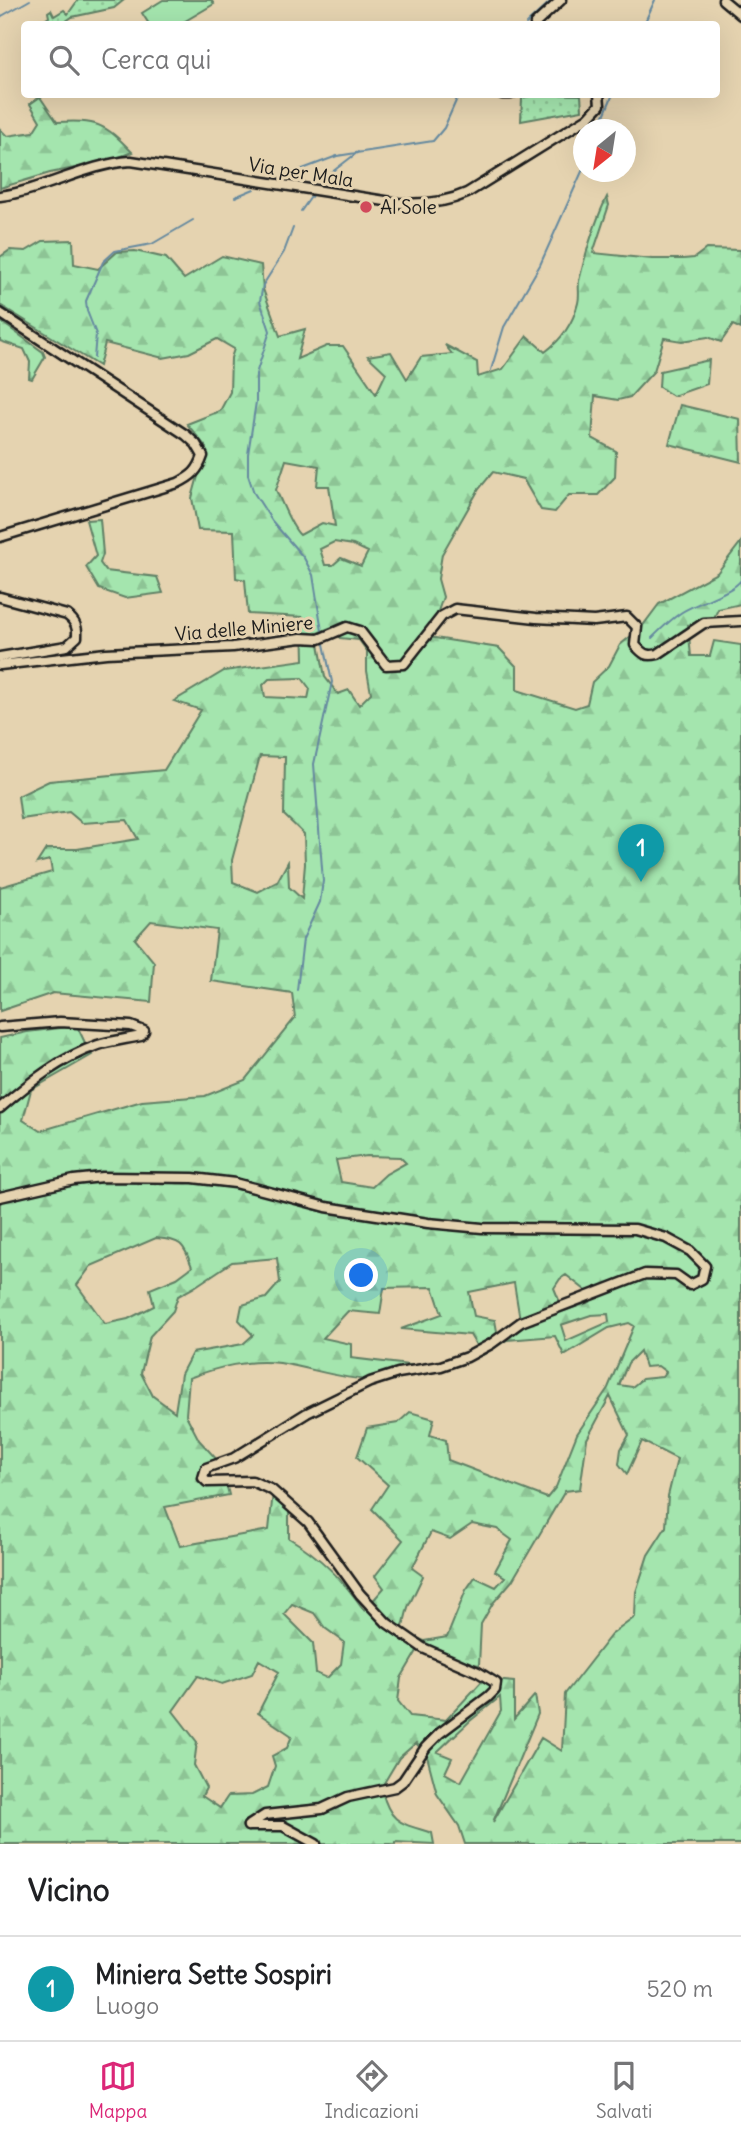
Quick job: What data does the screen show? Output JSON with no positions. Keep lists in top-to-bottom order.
{
  "streets": {
    "street": ["Via per Mala", "Via delle Miniere"]
  },
  "places": ["Al Sole"],
  "north": "bottom left",
  "page": {
    "search": "Cerca qui",
    "pins": "1",
    "heading": "Vicino",
    "list": [
      {
        "mark": "1",
        "name": "Miniera Sette Sospiri",
        "note": "Luogo",
        "value": "520 m"
      }
    ],
    "nav": ["Mappa", "Indicazioni", "Salvati"]
  }
}
